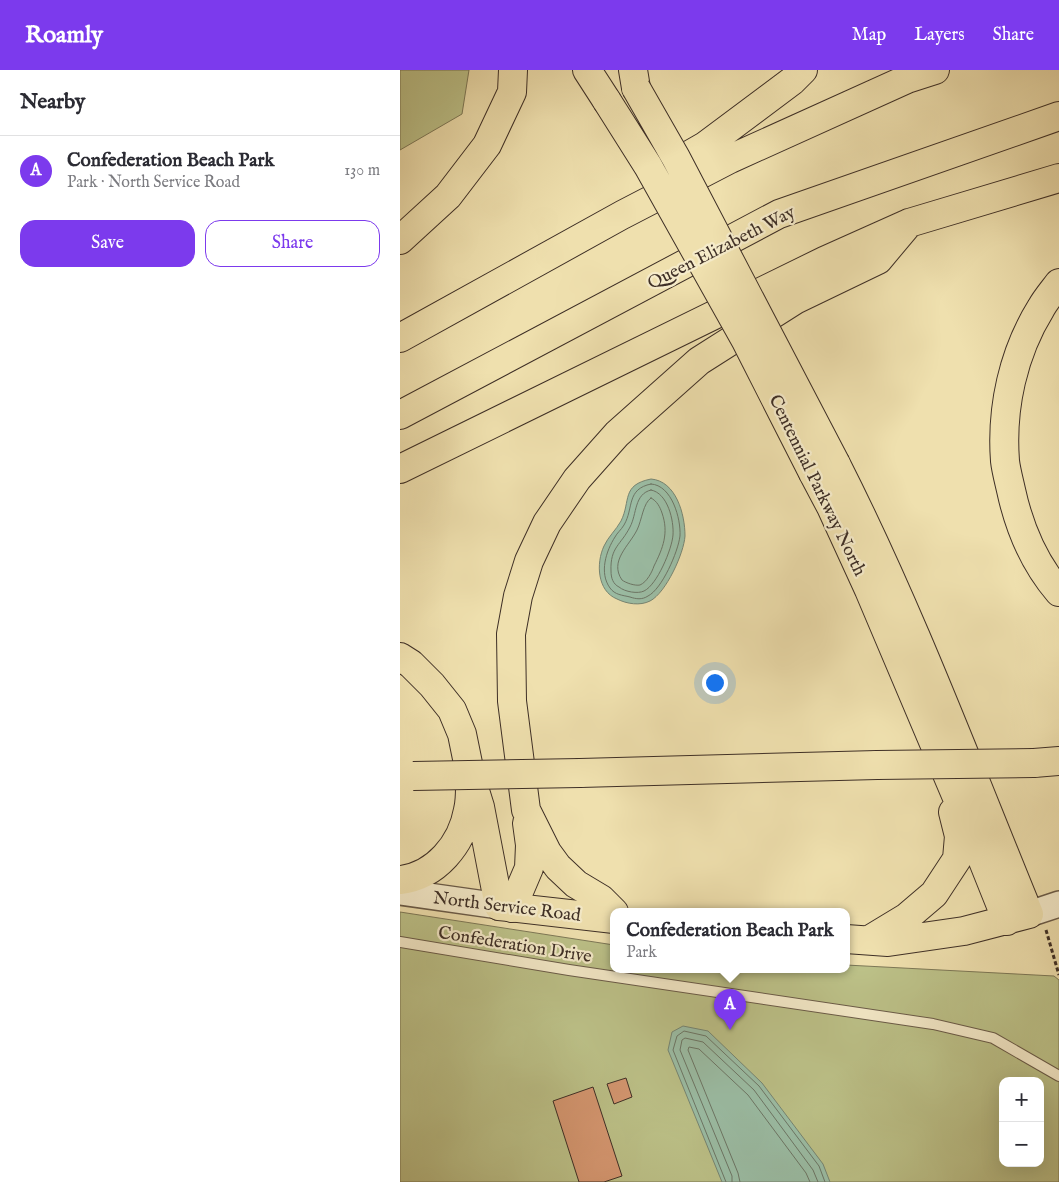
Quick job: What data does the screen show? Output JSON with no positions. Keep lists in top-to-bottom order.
{
  "streets": {
    "main road": ["Queen Elizabeth Way", "Centennial Parkway North", "North Service Road"],
    "lane": ["Confederation Drive"]
  },
  "page": {
    "header": "Roamly",
    "nav": ["Map", "Layers", "Share"],
    "heading": "Nearby",
    "list": [
      {
        "mark": "A",
        "name": "Confederation Beach Park",
        "note": "Park · North Service Road",
        "value": "130 m"
      }
    ],
    "buttons": ["Save", "Share"],
    "popup": ["Confederation Beach Park", "Park"],
    "pins": "A",
    "map_buttons": ["+", "−"]
  }
}
